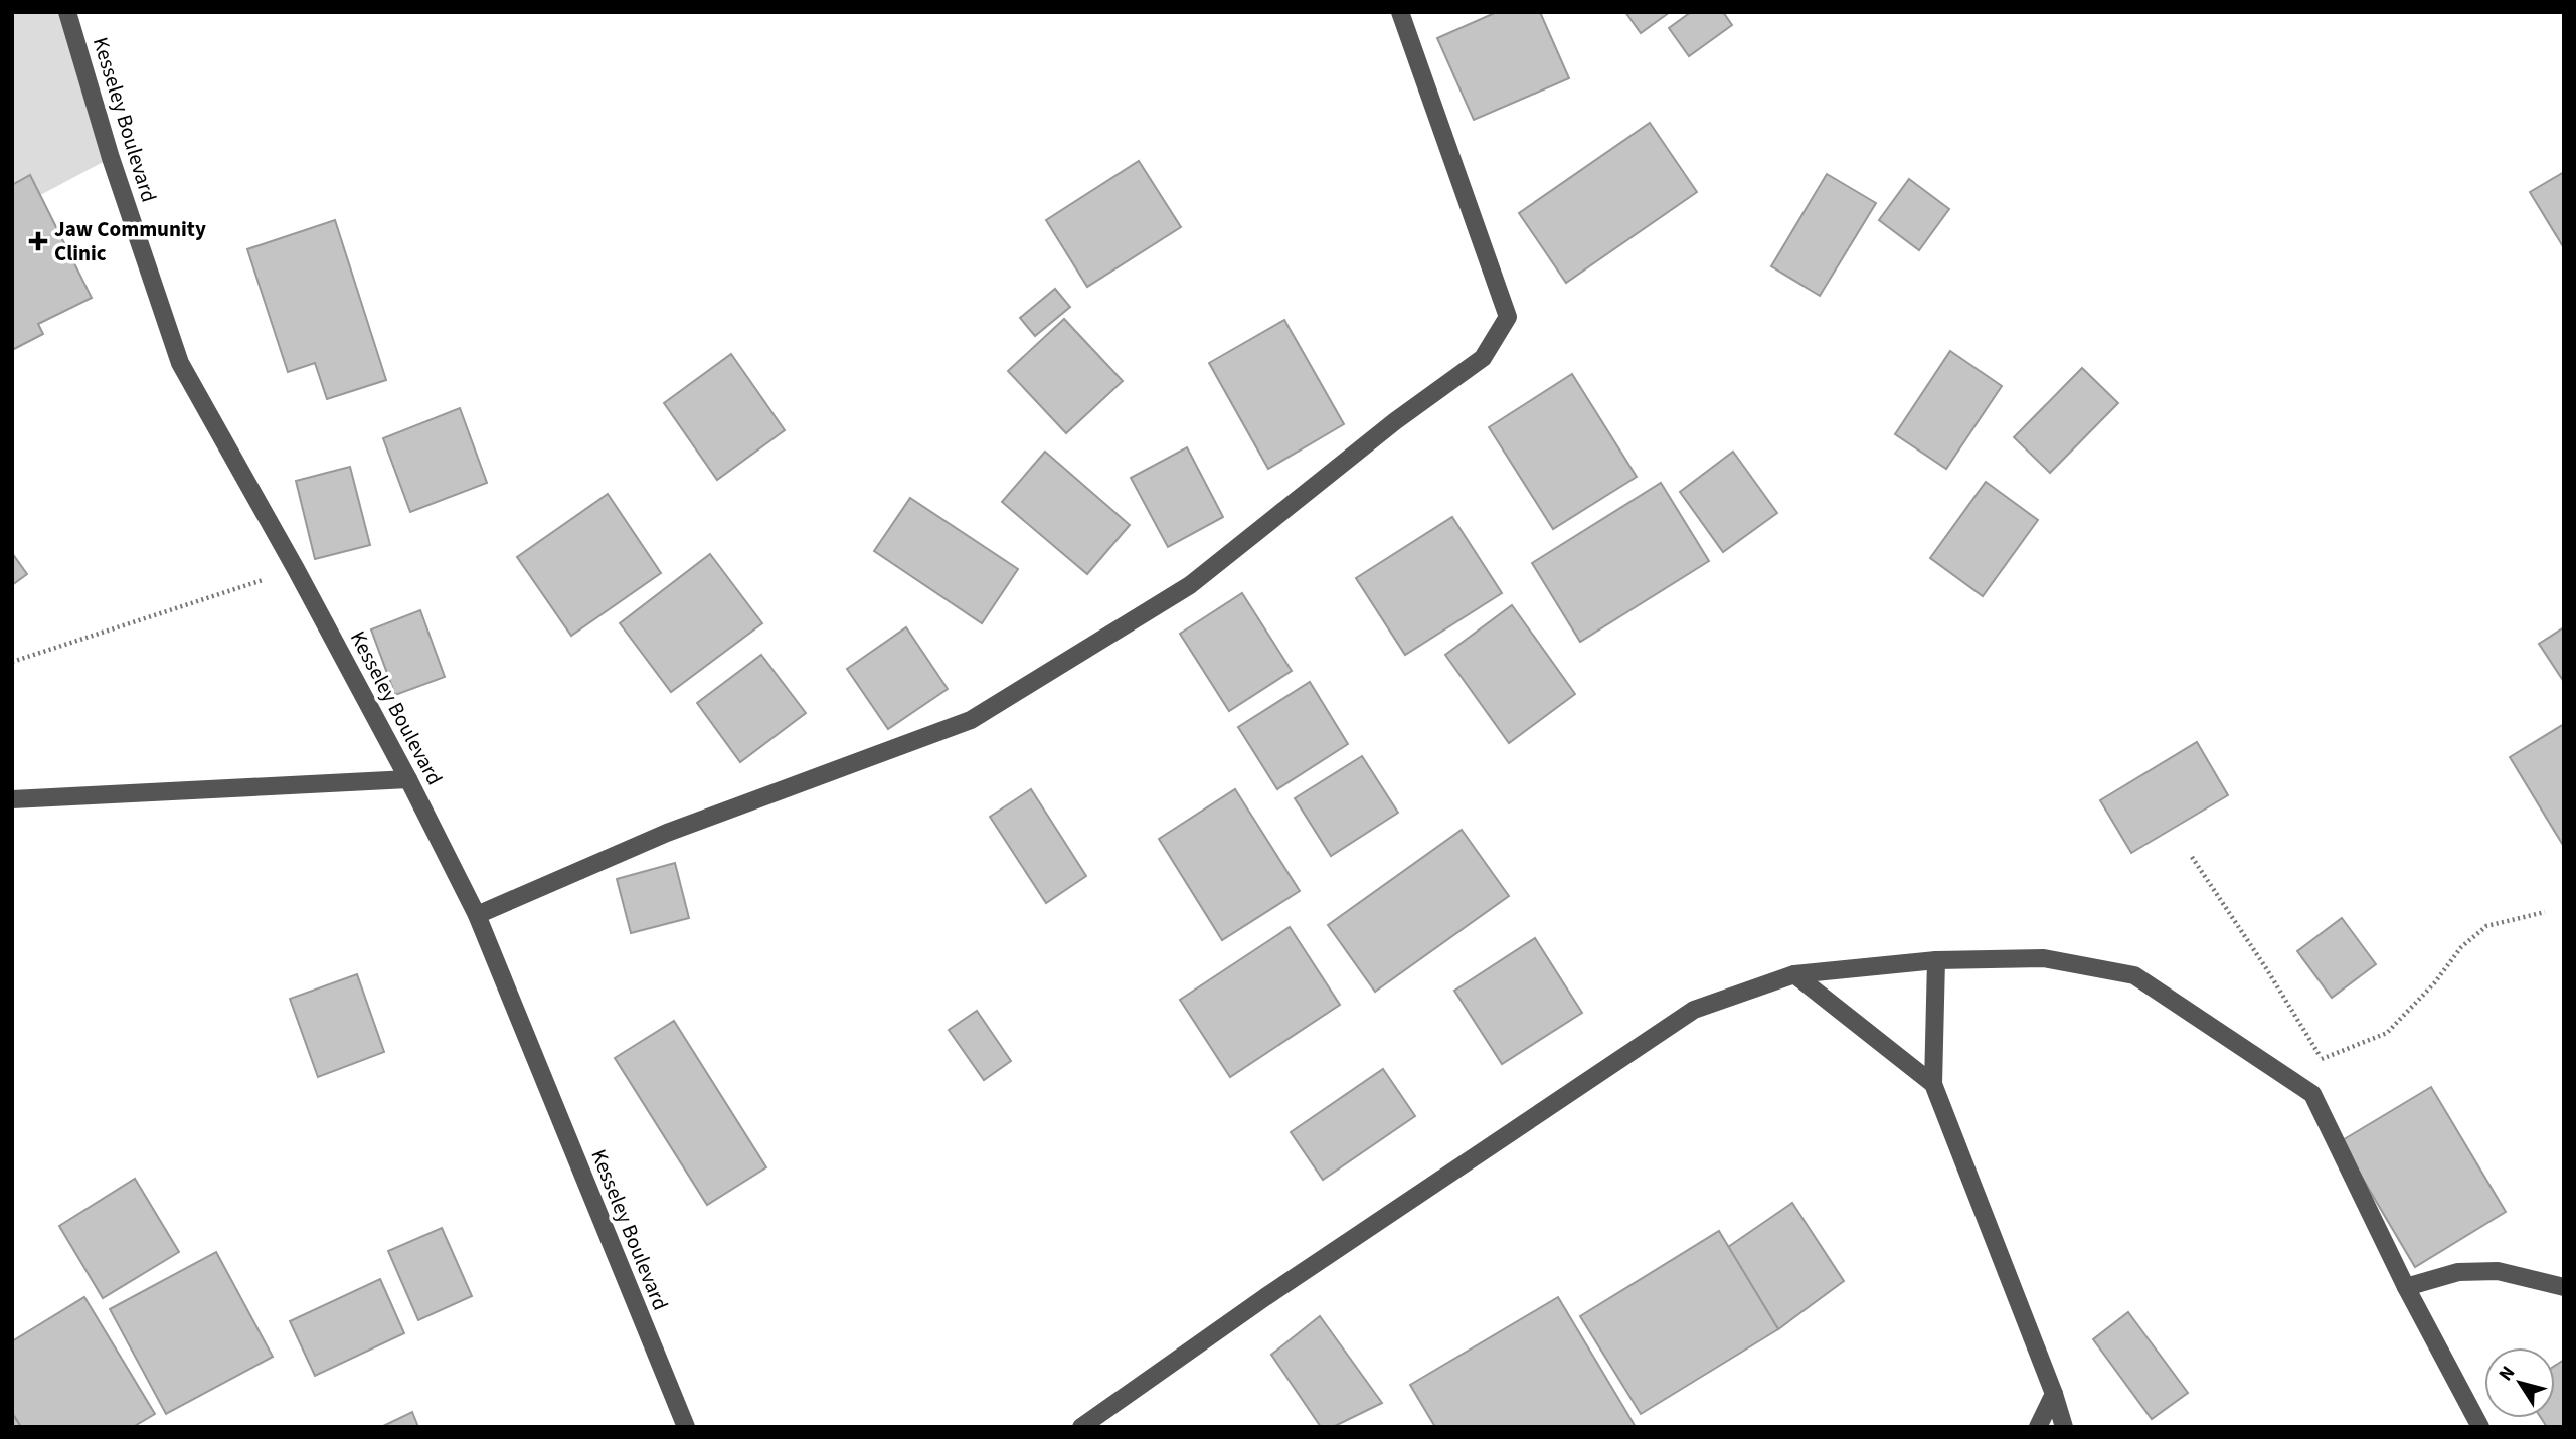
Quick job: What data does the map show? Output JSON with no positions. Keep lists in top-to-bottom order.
{
  "streets": {
    "street": ["Kesseley Boulevard"]
  },
  "places": {
    "health": ["Jaw Community Clinic"]
  },
  "north": "top left"
}
